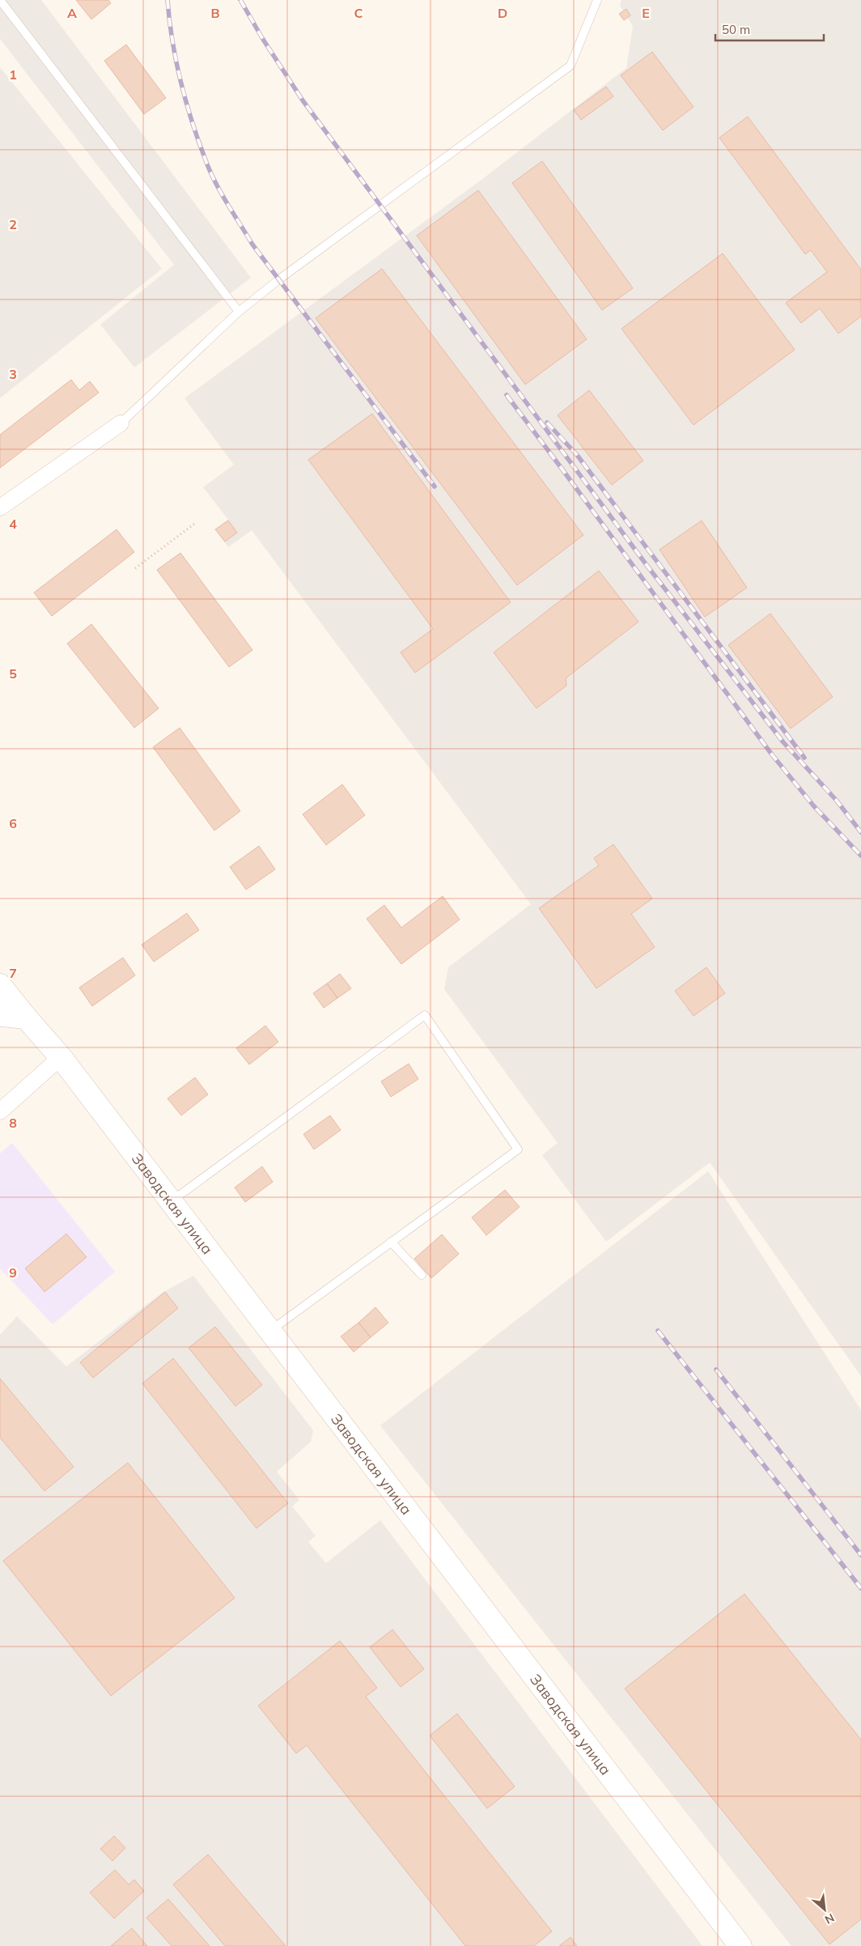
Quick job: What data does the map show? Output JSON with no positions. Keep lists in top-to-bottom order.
{
  "streets": {
    "main road": ["Заводская улица"]
  },
  "scale_bar": "50 m",
  "north": "bottom right",
  "grid": {
    "columns": [
      "A",
      "B",
      "C",
      "D",
      "E"
    ],
    "rows": [
      "1",
      "2",
      "3",
      "4",
      "5",
      "6",
      "7",
      "8",
      "9"
    ]
  }
}
